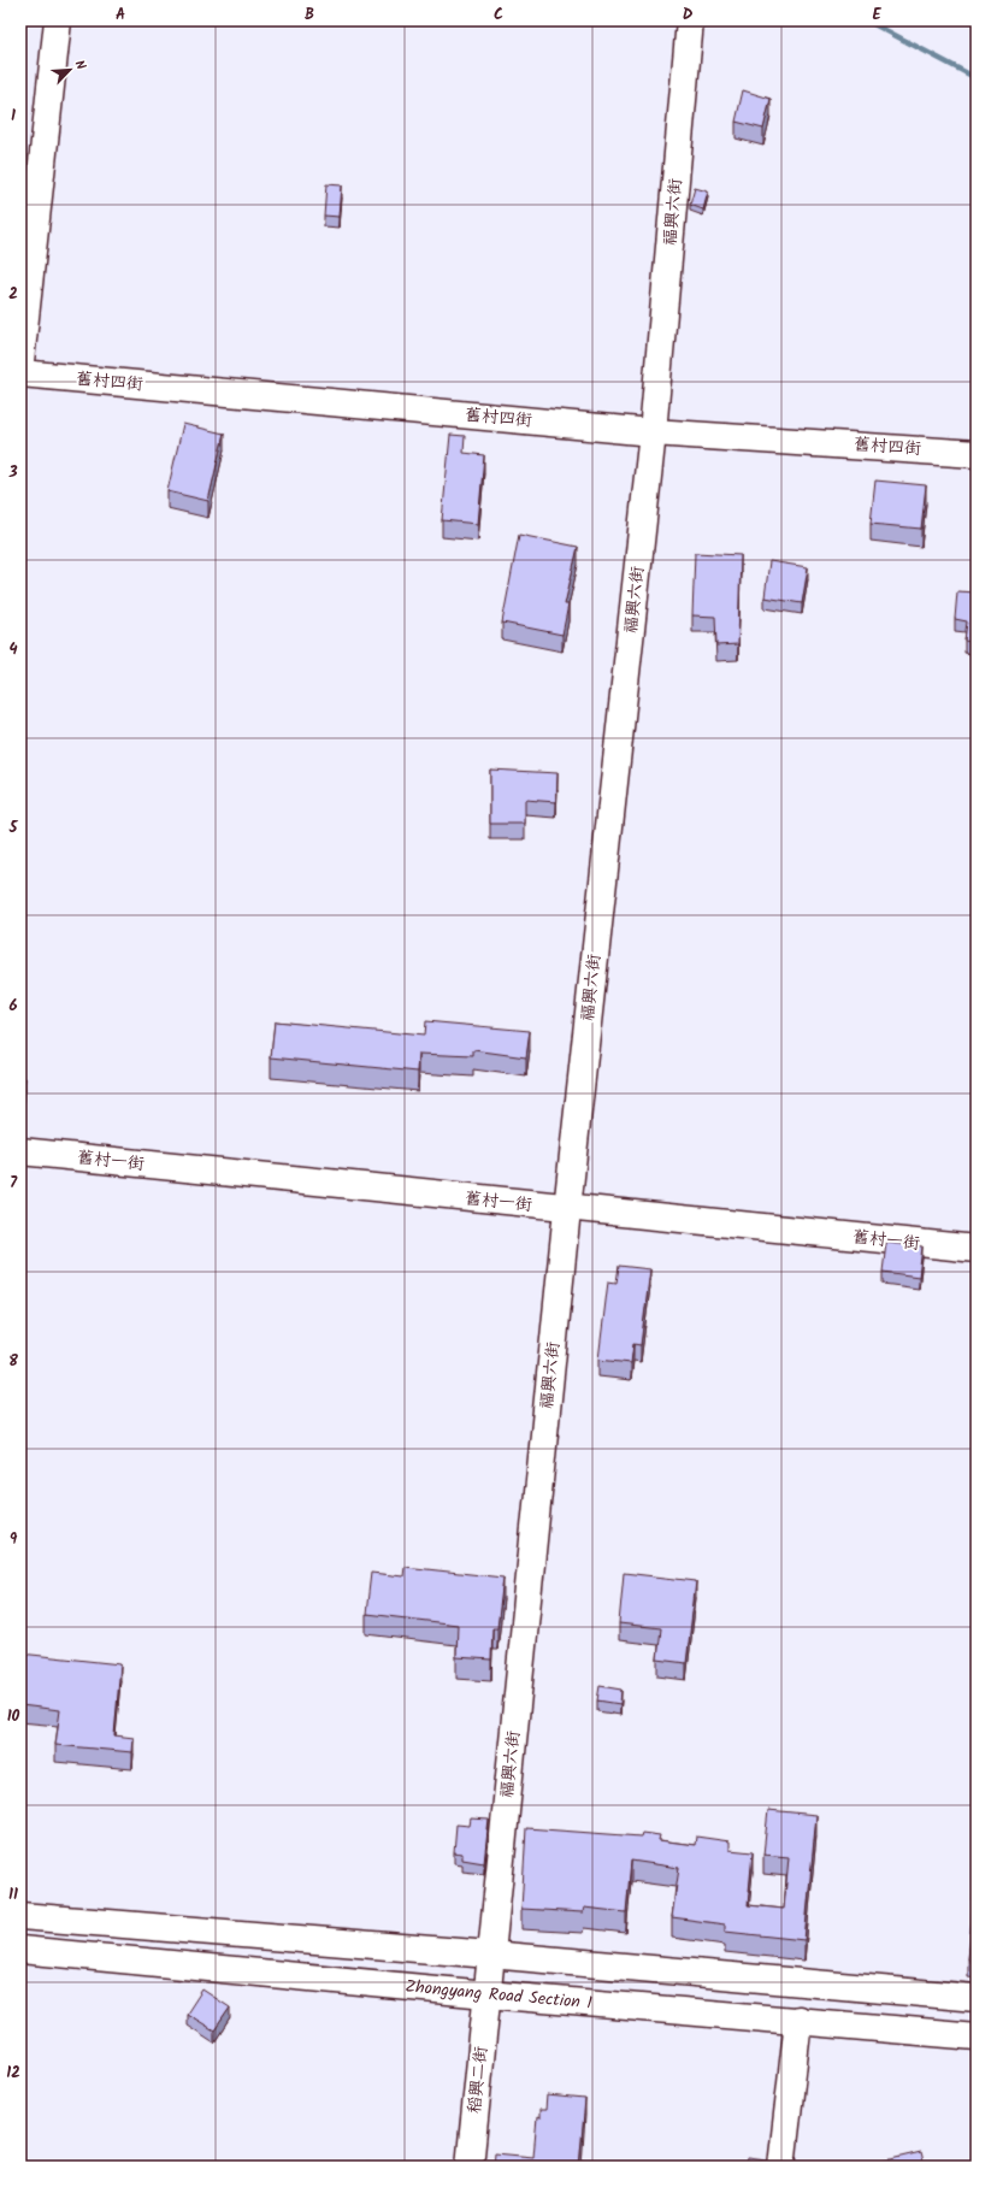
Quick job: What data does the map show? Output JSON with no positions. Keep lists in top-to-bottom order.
{
  "streets": {
    "street": [
      "福興六街",
      "舊村四街",
      "舊村一街",
      "Zhongyang Road Section 1",
      "稻興二街"
    ]
  },
  "crossings": [
    ["福興六街", "舊村四街"],
    ["福興六街", "舊村一街"],
    ["福興六街", "Zhongyang Road Section 1"],
    ["福興六街", "稻興二街"],
    ["Zhongyang Road Section 1", "稻興二街"]
  ],
  "north": "top right",
  "grid": {
    "columns": [
      "A",
      "B",
      "C",
      "D",
      "E"
    ],
    "rows": [
      "1",
      "2",
      "3",
      "4",
      "5",
      "6",
      "7",
      "8",
      "9",
      "10",
      "11",
      "12"
    ]
  }
}
